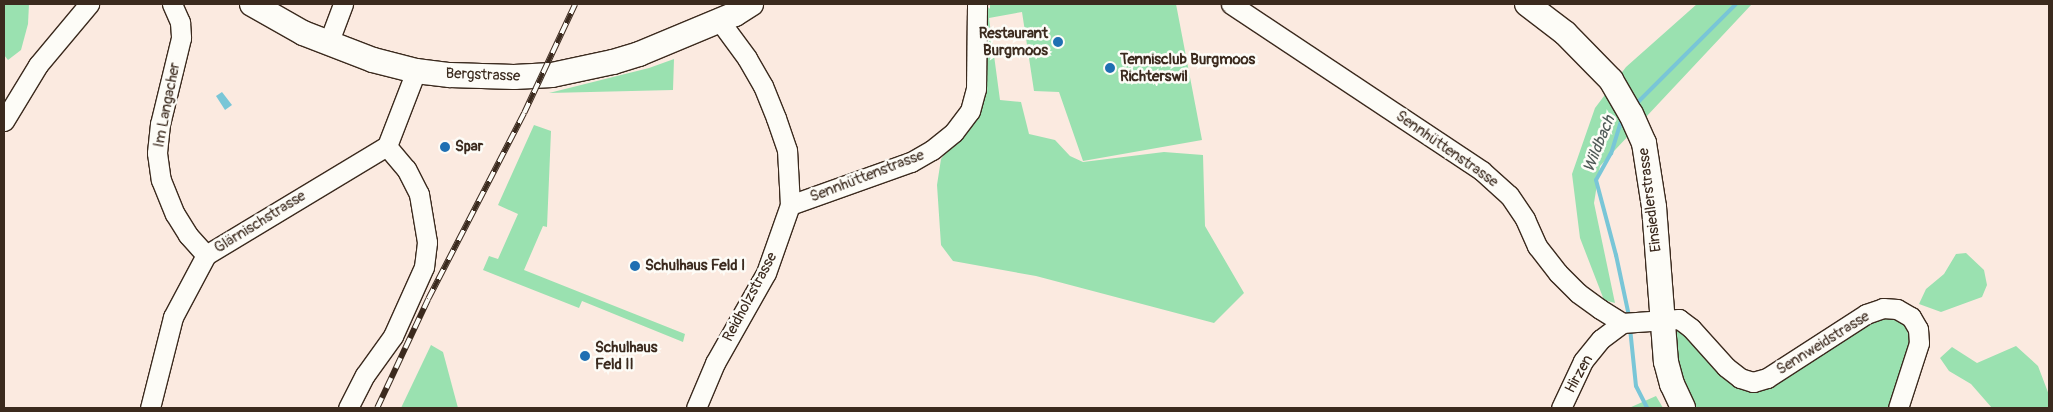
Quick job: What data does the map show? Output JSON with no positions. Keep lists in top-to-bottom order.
{
  "streets": {
    "main road": ["Bergstrasse", "Einsiedlerstrasse"],
    "street": [
      "Im Langacher",
      "Sennhüttenstrasse",
      "Glärnischstrasse",
      "Reidholzstrasse",
      "Sennweidstrasse",
      "Hirzen"
    ]
  },
  "crossings": [
    ["Bergstrasse", "Reidholzstrasse"],
    ["Im Langacher", "Glärnischstrasse"],
    ["Sennhüttenstrasse", "Reidholzstrasse"],
    ["Sennhüttenstrasse", "Hirzen"],
    ["Einsiedlerstrasse", "Sennweidstrasse"]
  ],
  "water": ["Wildbach"],
  "places": [
    "Restaurant Burgmoos",
    "Tennisclub Burgmoos Richterswil",
    "Spar",
    "Schulhaus Feld I",
    "Schulhaus Feld II"
  ]
}
